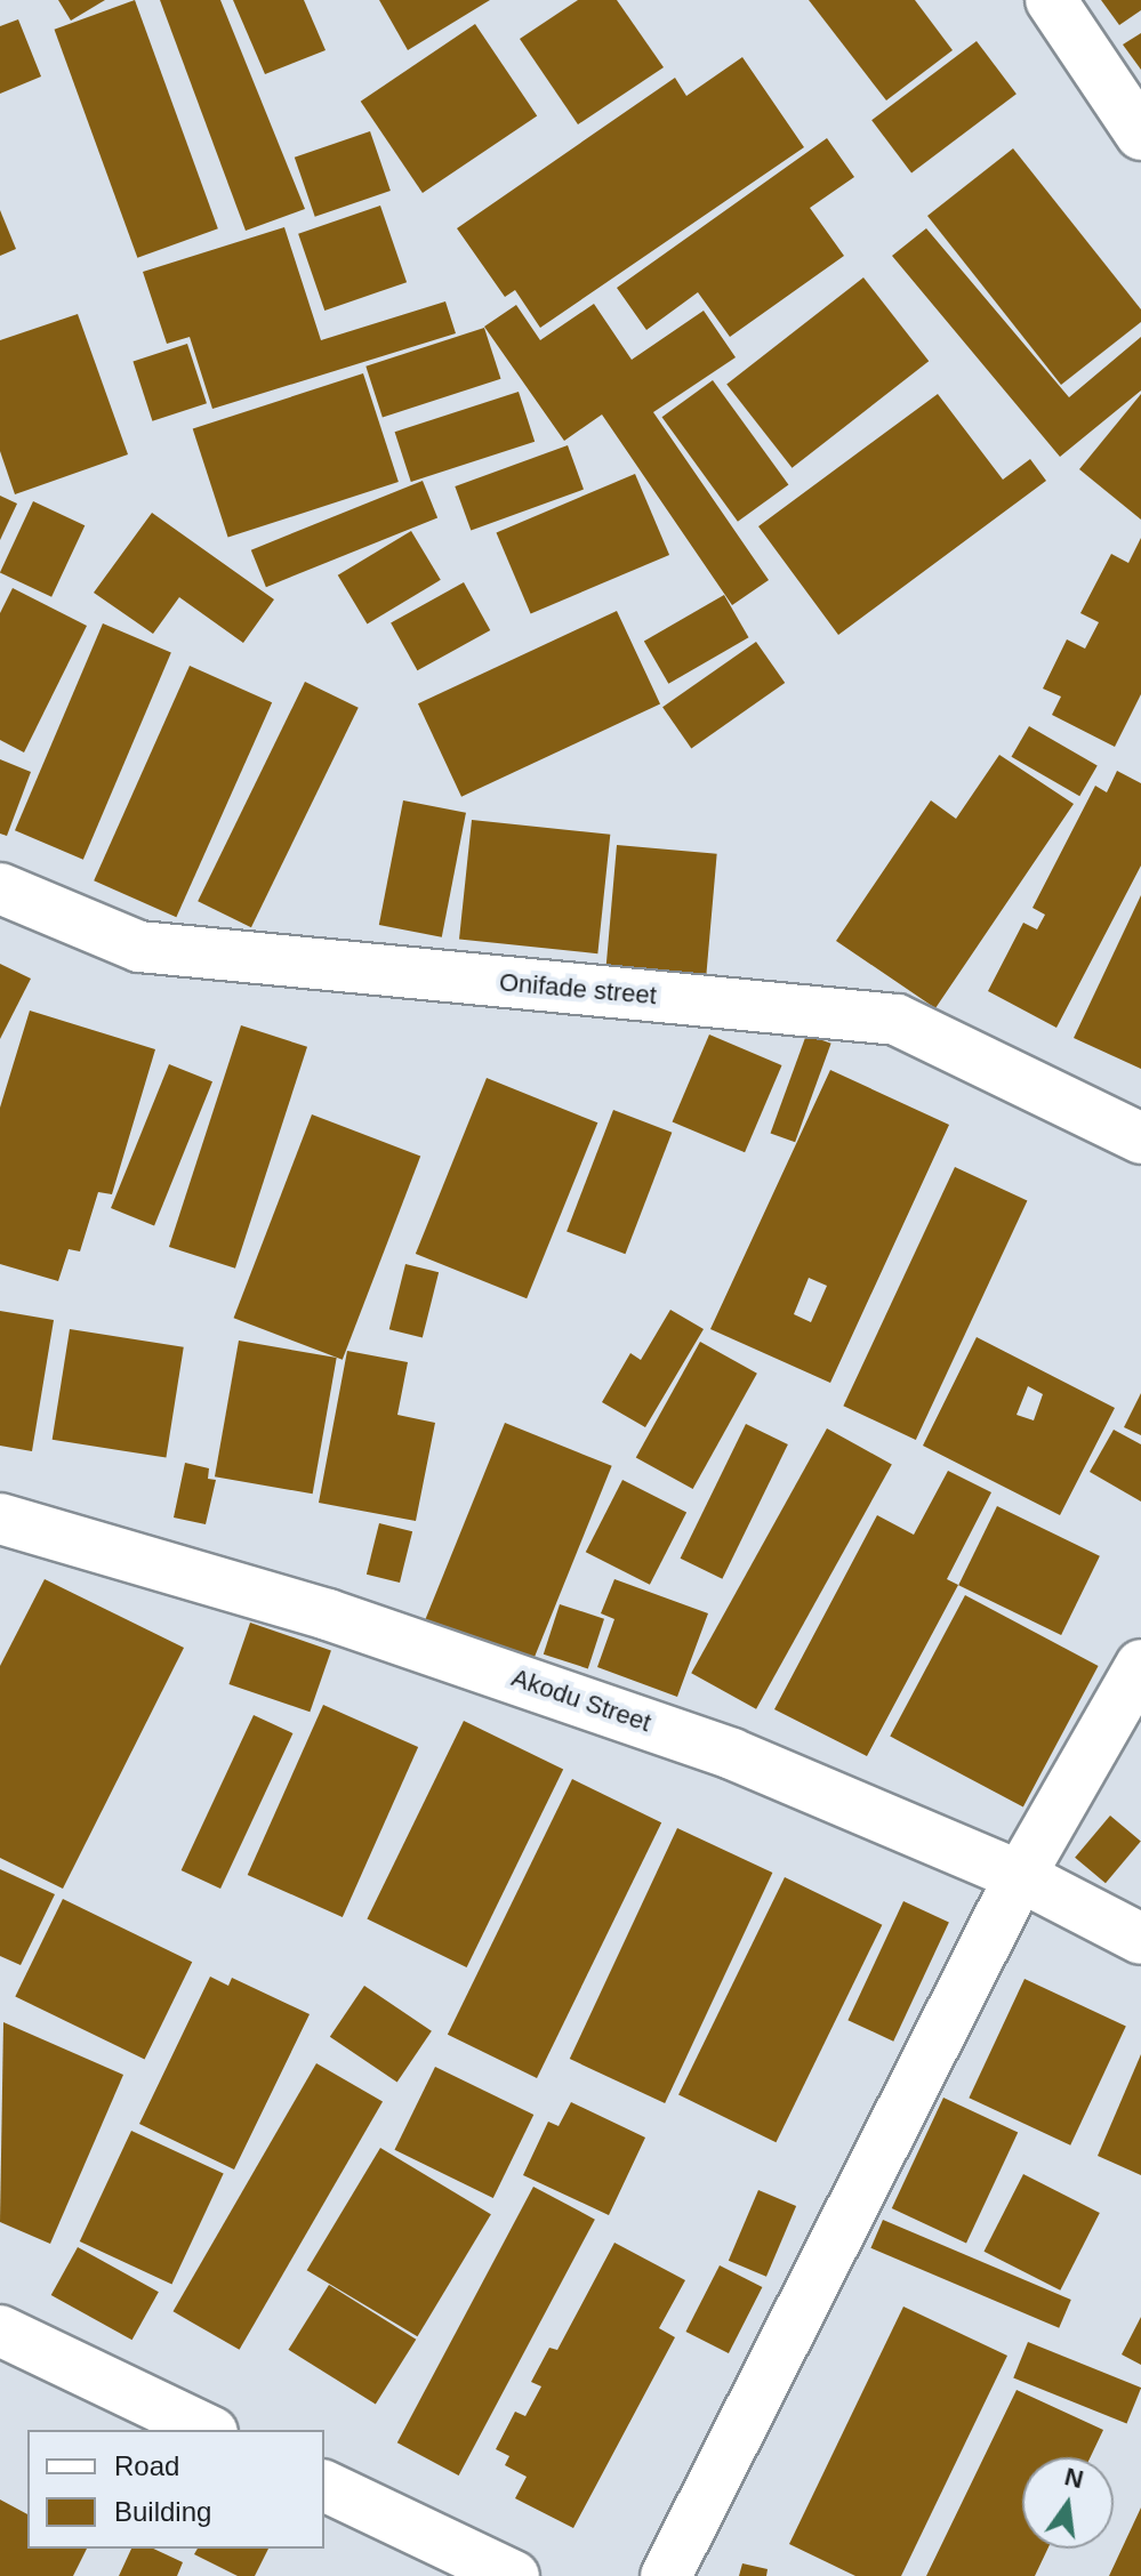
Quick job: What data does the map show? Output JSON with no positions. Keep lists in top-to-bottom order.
{
  "streets": {
    "street": ["Onifade street", "Akodu Street"]
  },
  "legend": ["Road", "Building"],
  "north": "top"
}
